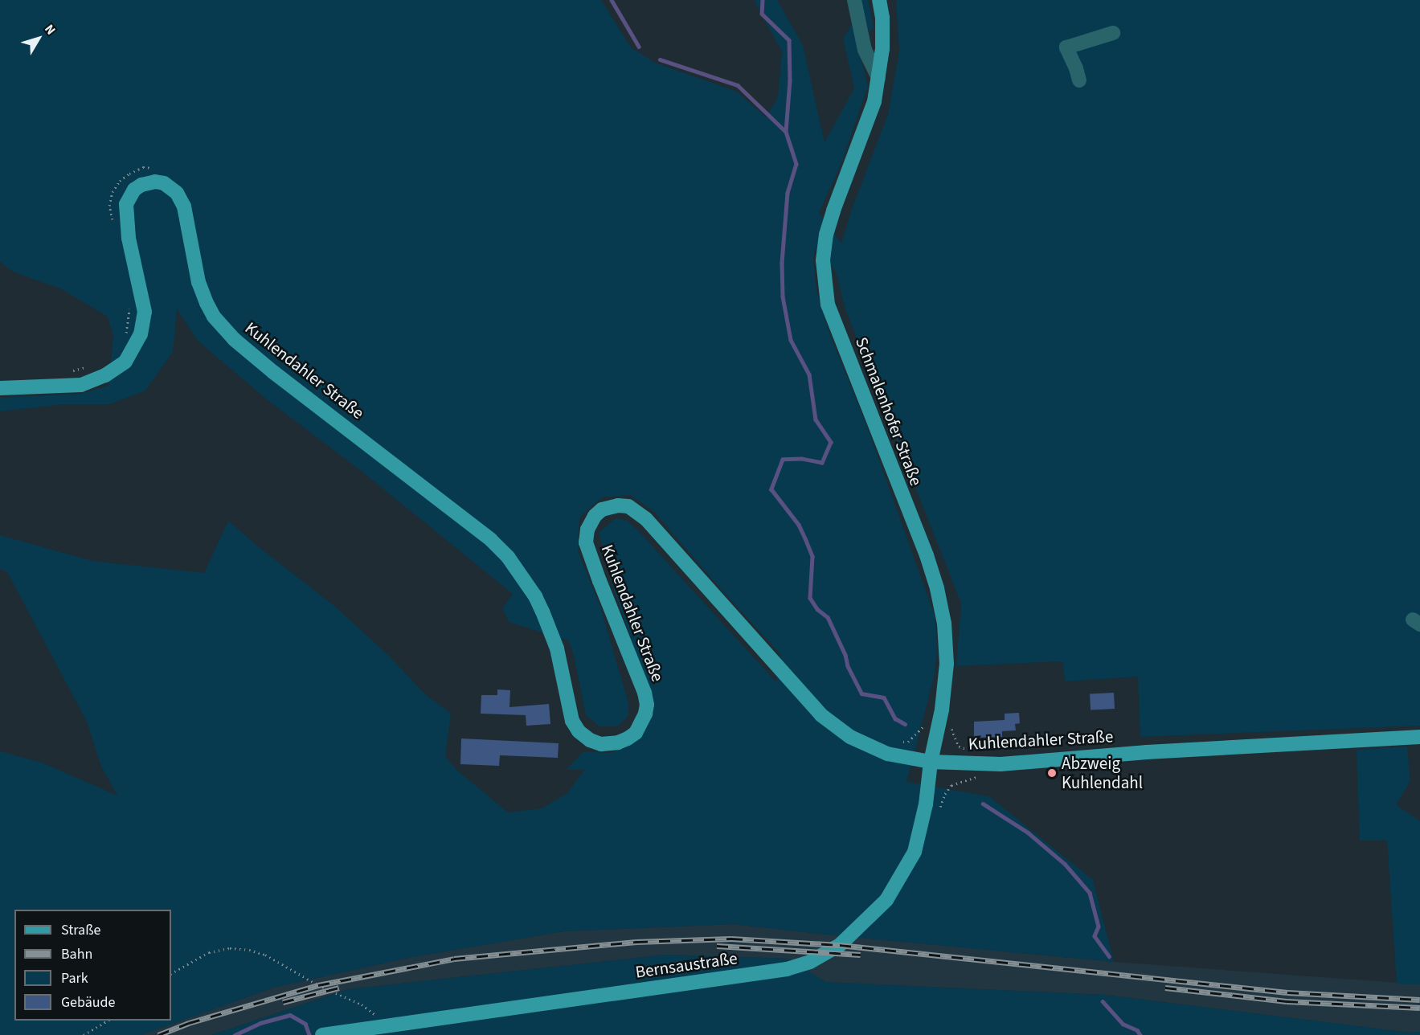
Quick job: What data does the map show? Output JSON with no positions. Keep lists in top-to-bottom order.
{
  "streets": {
    "main road": ["Kuhlendahler Straße", "Schmalenhofer Straße", "Bernsaustraße"]
  },
  "crossings": [
    ["Kuhlendahler Straße", "Schmalenhofer Straße"],
    ["Kuhlendahler Straße", "Bernsaustraße"],
    ["Schmalenhofer Straße", "Bernsaustraße"]
  ],
  "places": ["Abzweig Kuhlendahl"],
  "legend": [
    "Straße",
    "Bahn",
    "Park",
    "Gebäude"
  ],
  "north": "top right"
}
